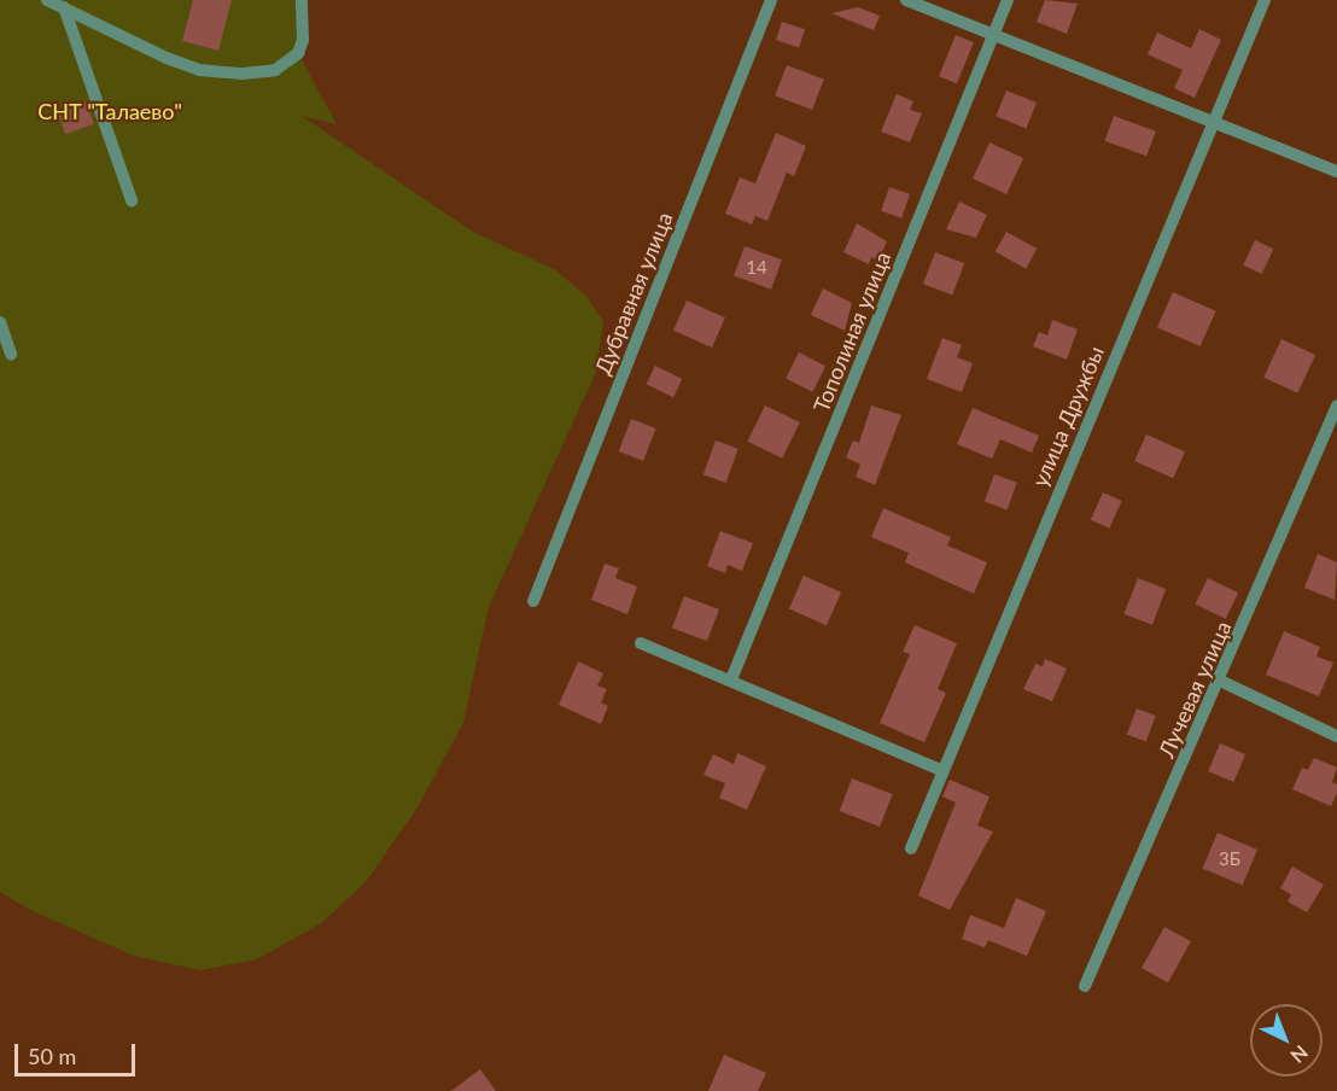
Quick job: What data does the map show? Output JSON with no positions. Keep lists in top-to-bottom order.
{
  "streets": {
    "street": [
      "Дубравная улица",
      "Тополиная улица",
      "улица Дружбы",
      "Лучевая улица"
    ]
  },
  "parks": ["СНТ \"Талаево\""],
  "house_numbers": ["14", "3Б"],
  "scale_bar": "50 m",
  "north": "bottom right"
}
